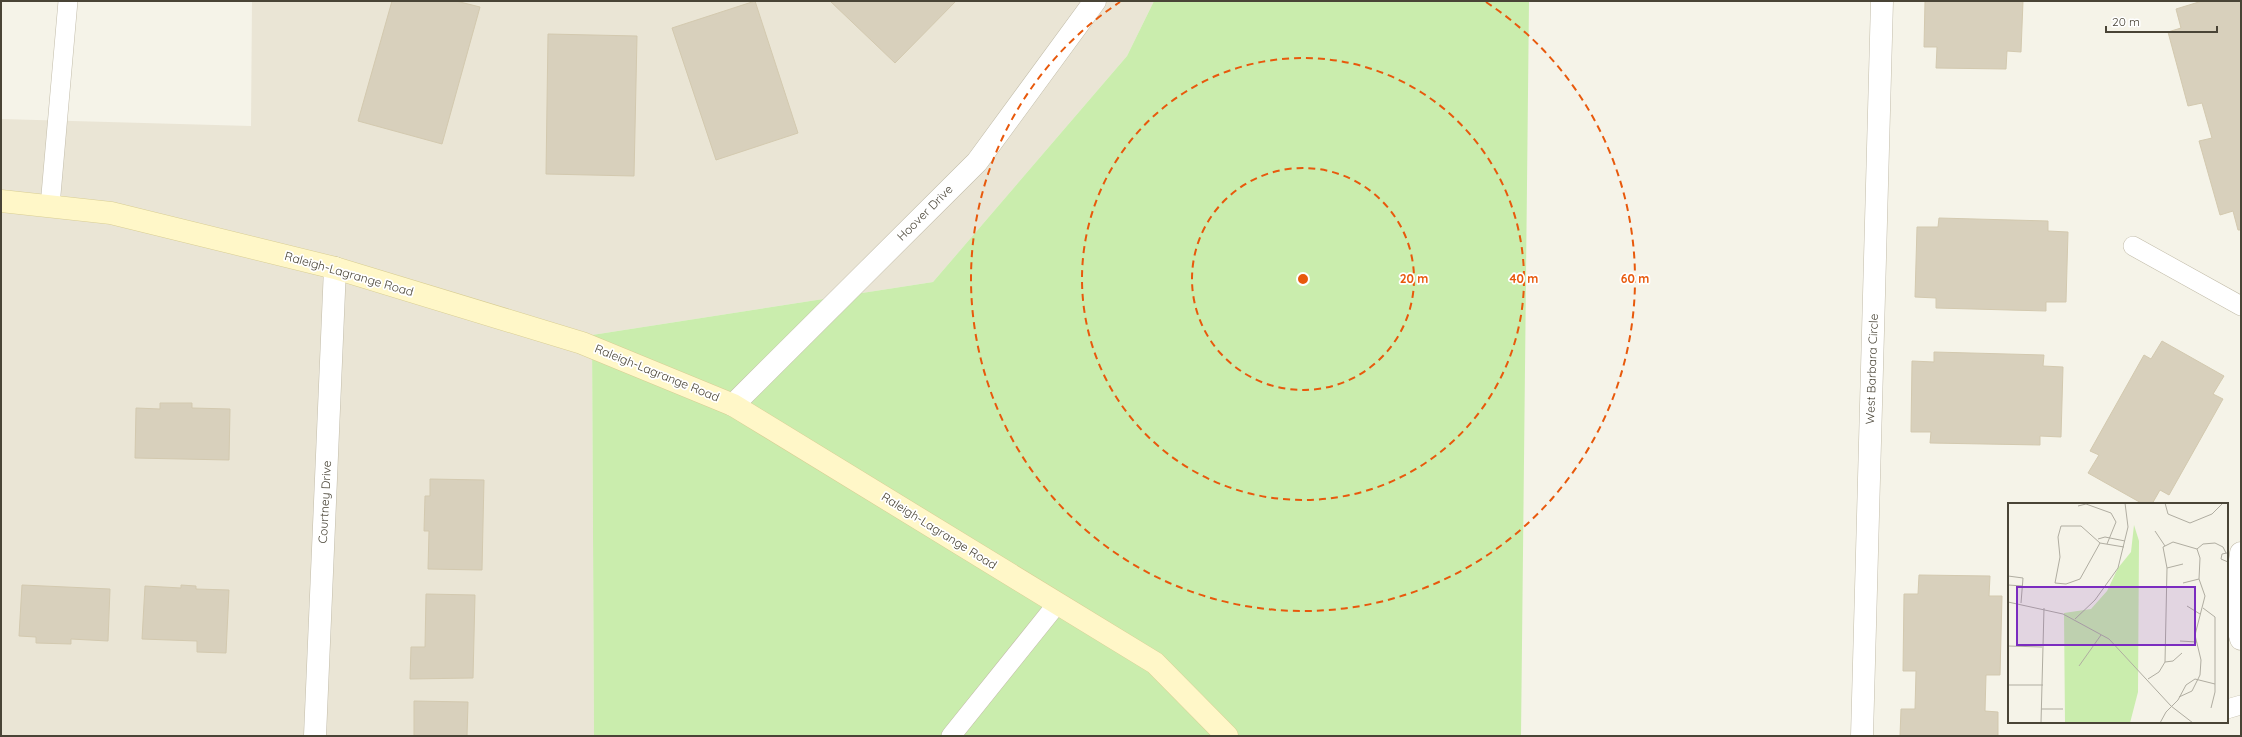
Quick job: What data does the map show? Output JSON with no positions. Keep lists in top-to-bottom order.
{
  "streets": {
    "main road": ["Raleigh-Lagrange Road"],
    "street": ["Hoover Drive", "West Barbara Circle", "Courtney Drive"]
  },
  "crossings": [
    ["Hoover Drive", "Raleigh-Lagrange Road"],
    ["Raleigh-Lagrange Road", "Courtney Drive"]
  ],
  "scale_bar": "20 m",
  "rings": ["20 m", "40 m", "60 m"]
}
